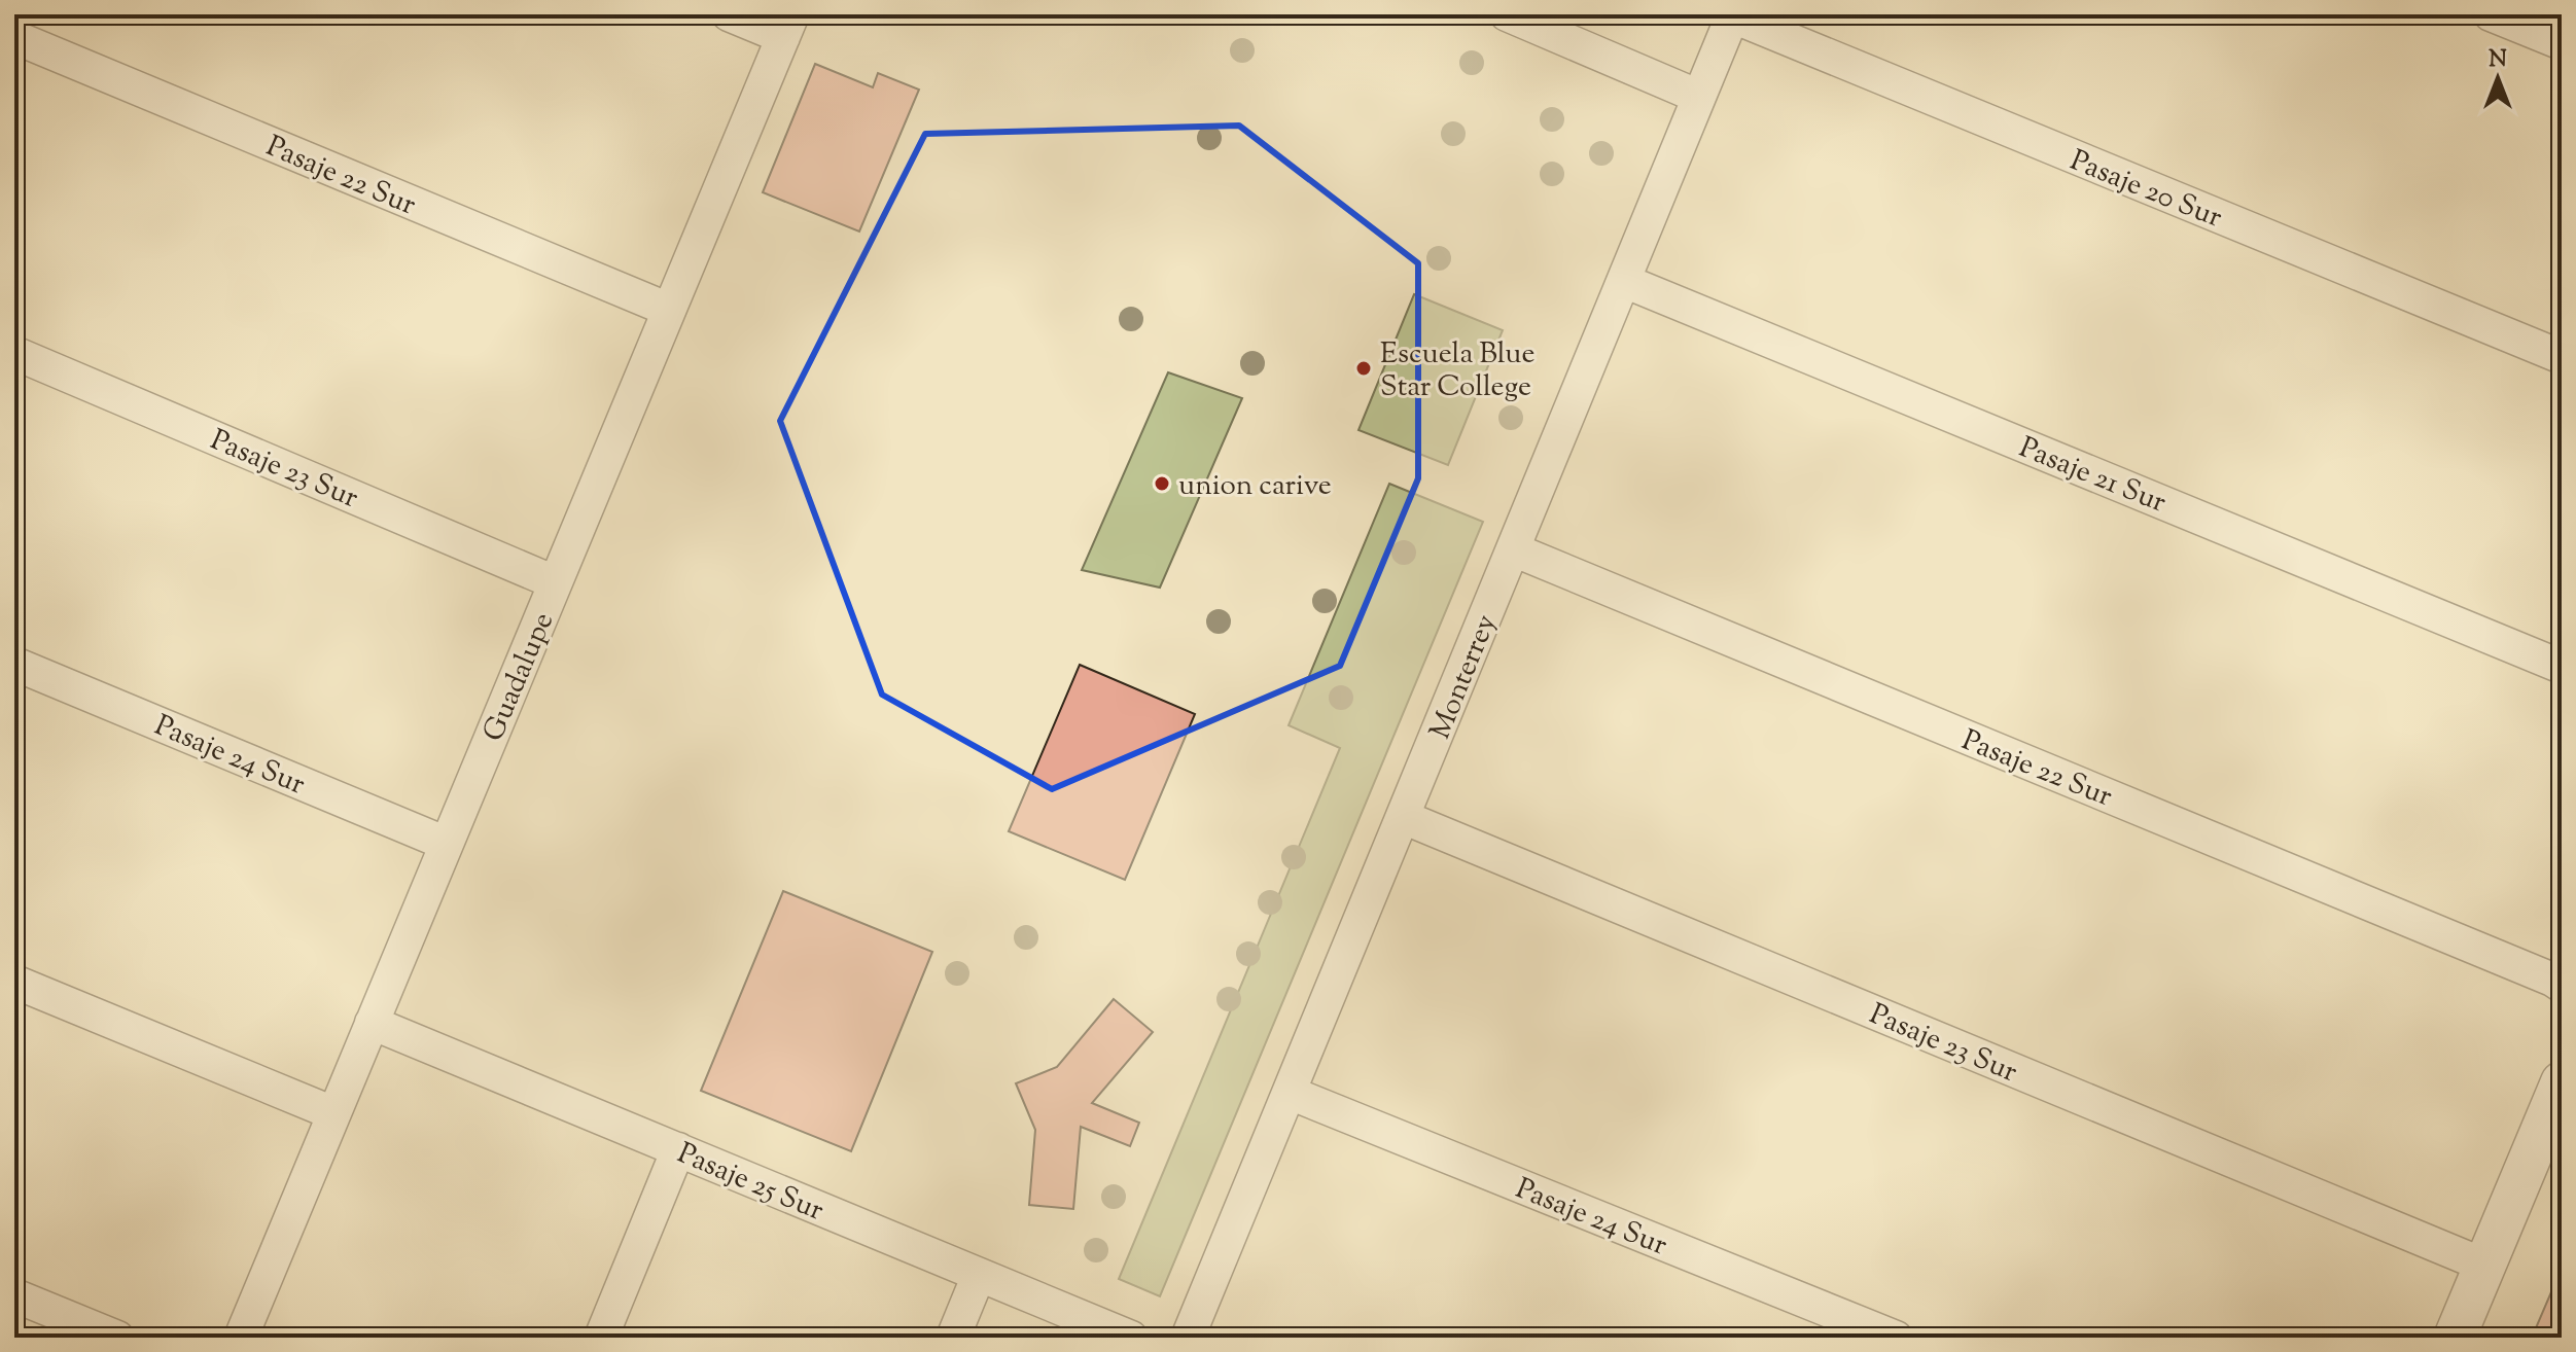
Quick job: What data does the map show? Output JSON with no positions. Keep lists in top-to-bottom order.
{
  "streets": {
    "street": [
      "Pasaje 22 Sur",
      "Pasaje 20 Sur",
      "Pasaje 23 Sur",
      "Pasaje 21 Sur",
      "Guadalupe",
      "Monterrey",
      "Pasaje 24 Sur",
      "Pasaje 25 Sur"
    ]
  },
  "crossings": [
    ["Pasaje 22 Sur", "Guadalupe"],
    ["Pasaje 22 Sur", "Monterrey"],
    ["Pasaje 20 Sur", "Monterrey"],
    ["Pasaje 23 Sur", "Guadalupe"],
    ["Pasaje 23 Sur", "Monterrey"],
    ["Pasaje 21 Sur", "Monterrey"],
    ["Guadalupe", "Pasaje 24 Sur"],
    ["Guadalupe", "Pasaje 25 Sur"],
    ["Monterrey", "Pasaje 24 Sur"]
  ],
  "places": ["Escuela Blue Star College", "union carive"],
  "north": "top"
}
